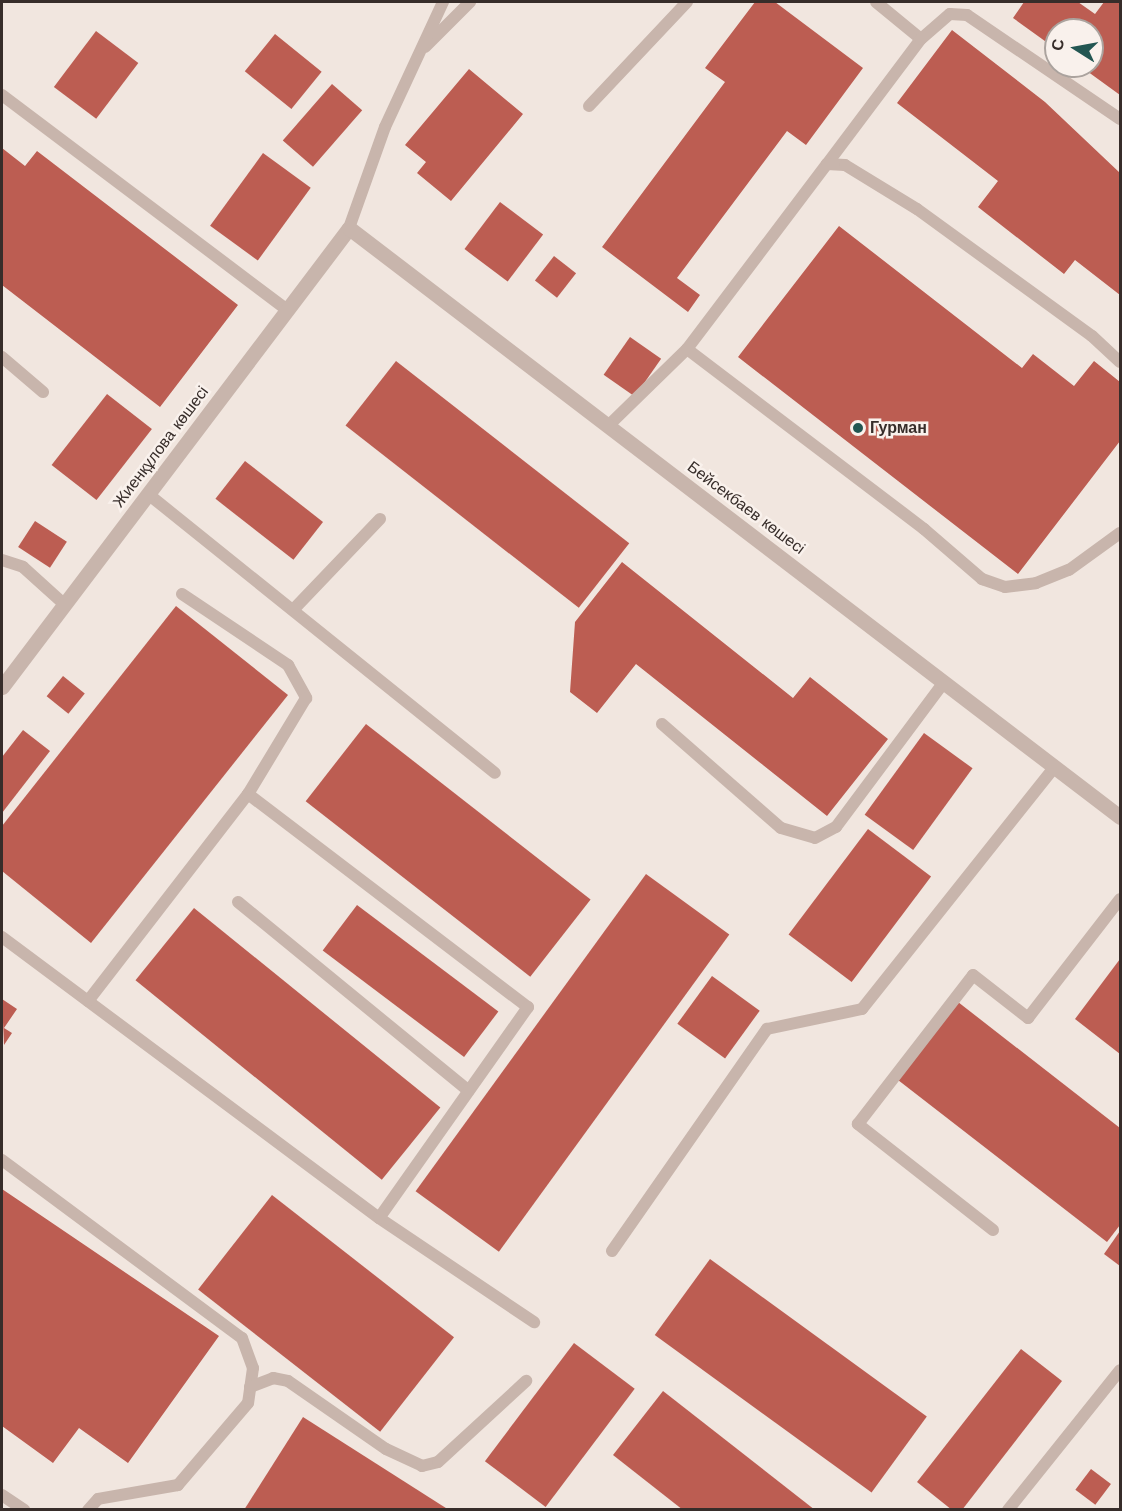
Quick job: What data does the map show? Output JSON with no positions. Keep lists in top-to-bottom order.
{
  "streets": {
    "street": ["Жиенқұлова көшесі", "Бейсекбаев көшесі"]
  },
  "crossings": [
    ["Жиенқұлова көшесі", "Бейсекбаев көшесі"]
  ],
  "places": ["Гурман"],
  "north": "left"
}
